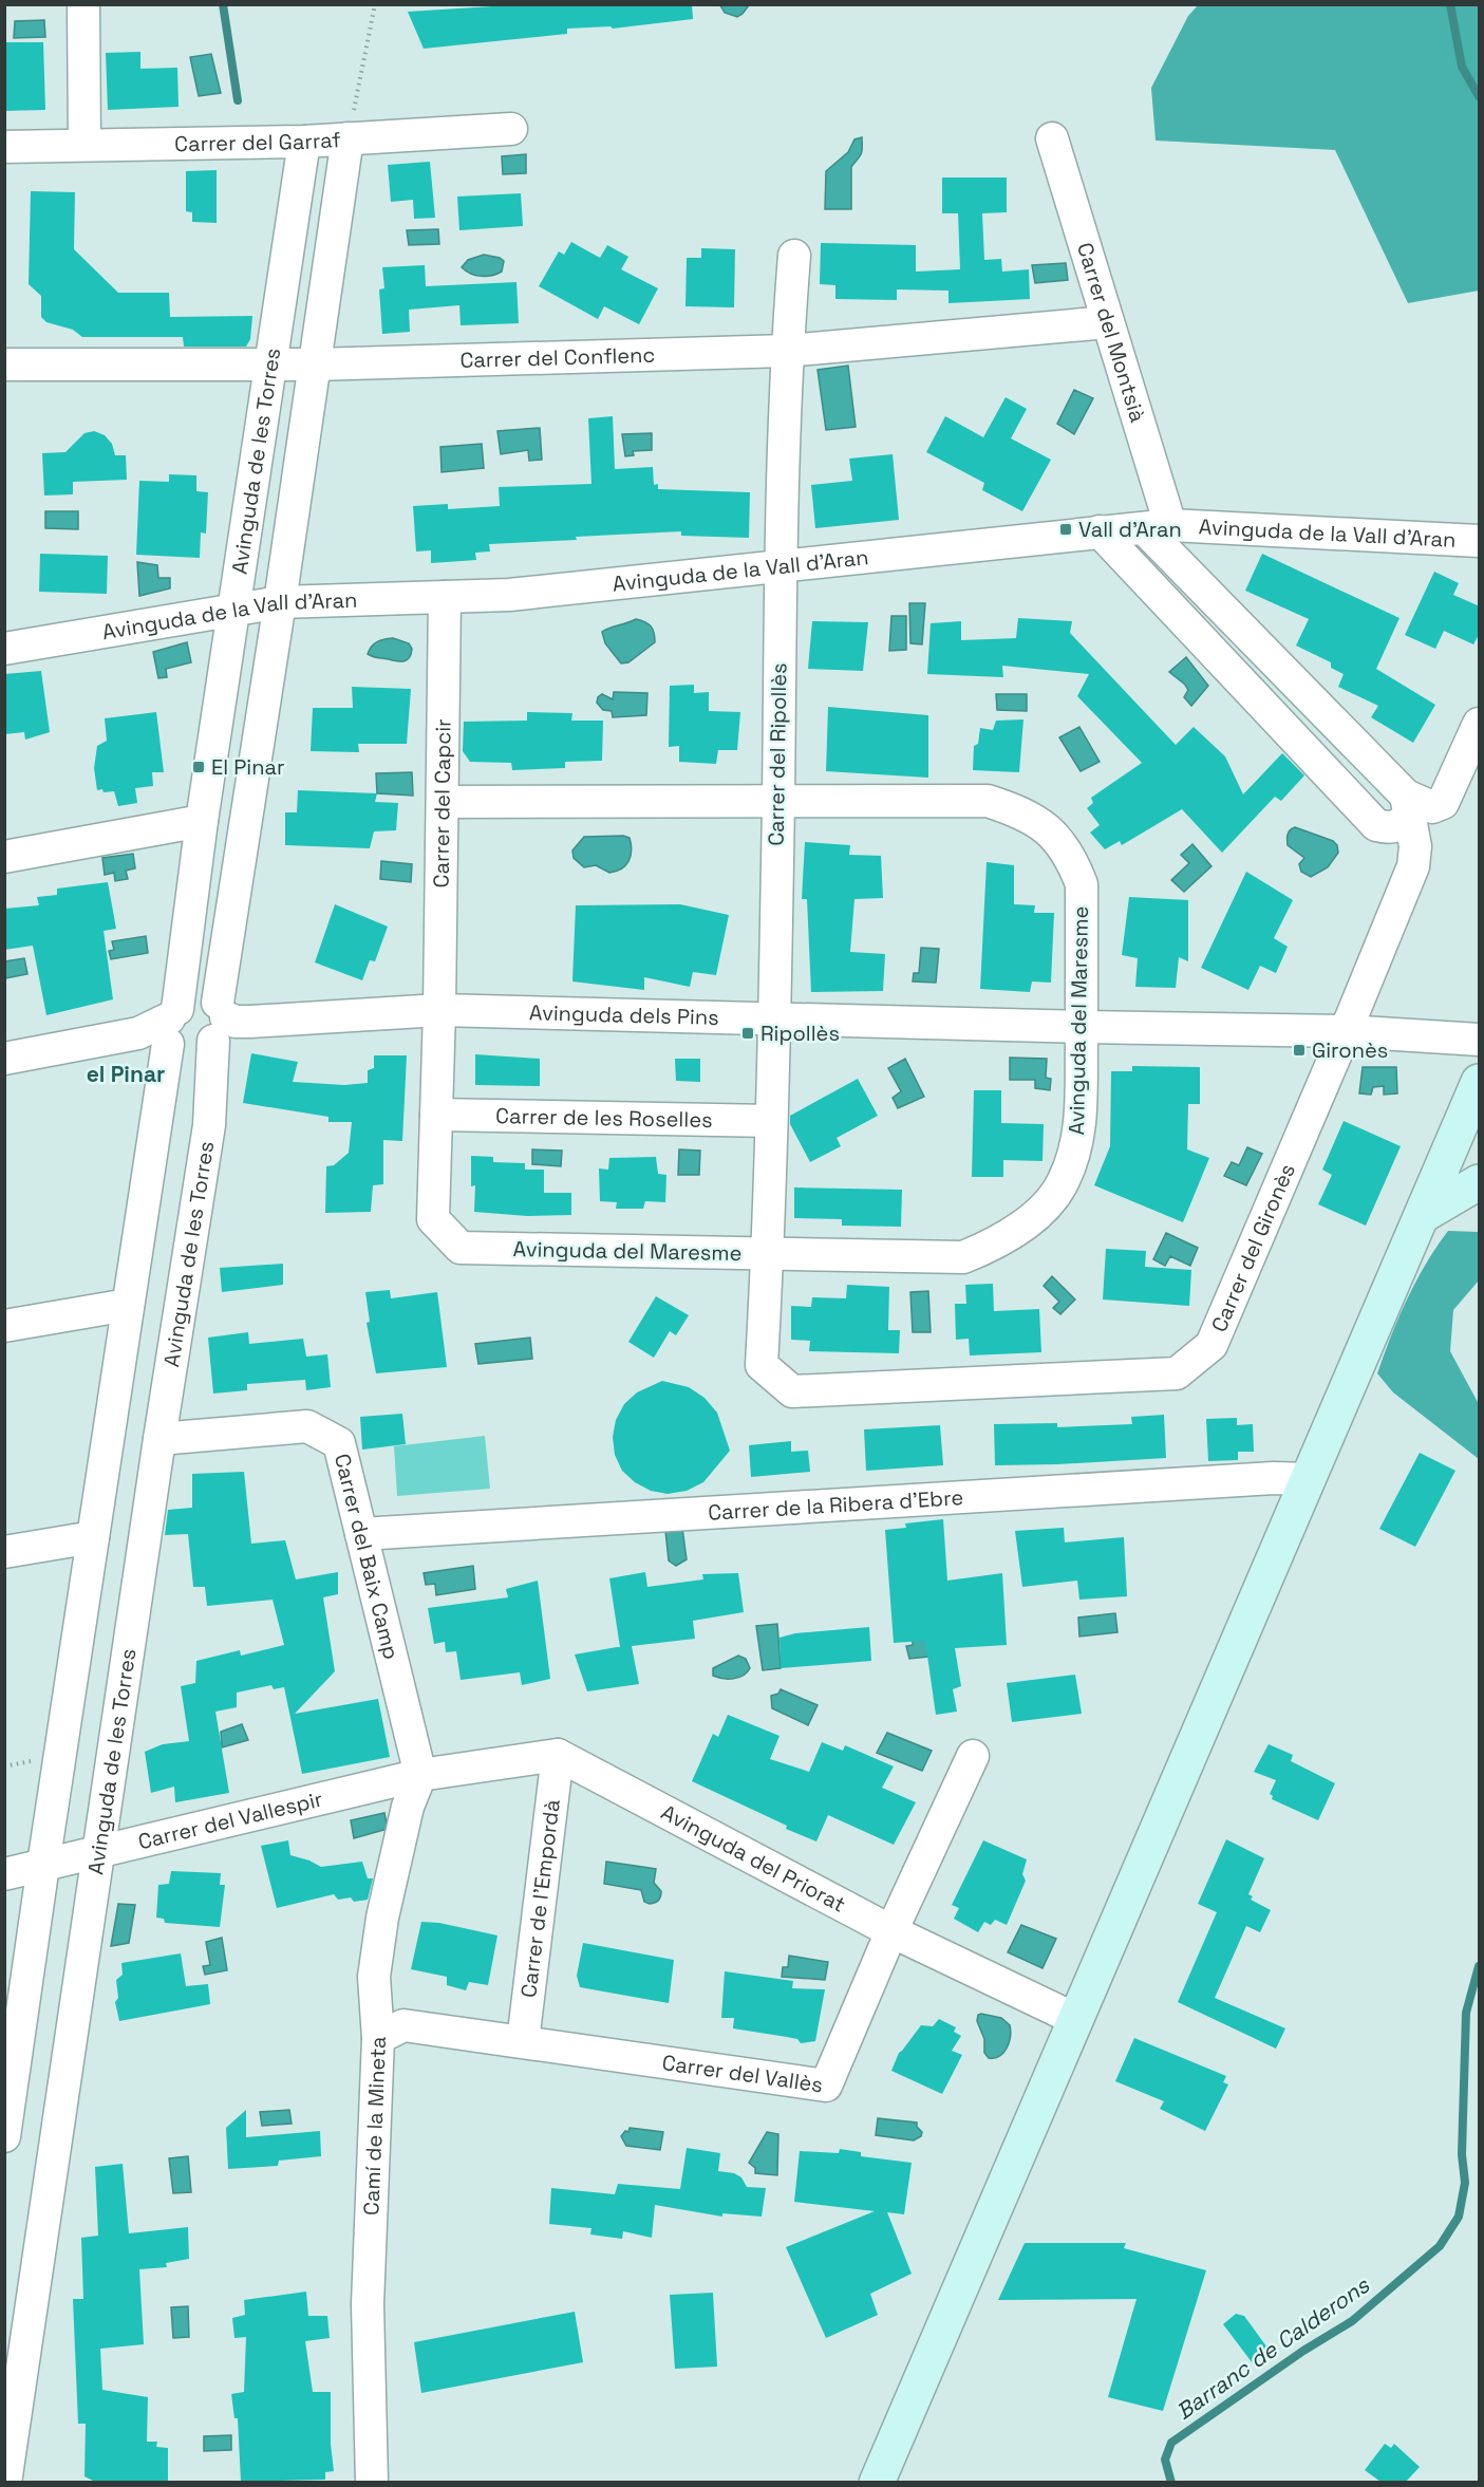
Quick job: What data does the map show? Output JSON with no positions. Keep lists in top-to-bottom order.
{
  "streets": {
    "street": [
      "Carrer del Garraf",
      "Carrer del Montsià",
      "Carrer del Conflenc",
      "Avinguda de les Torres",
      "Avinguda de la Vall d'Aran",
      "Carrer del Ripollès",
      "Carrer del Capcir",
      "Avinguda dels Pins",
      "Avinguda del Maresme",
      "Carrer de les Roselles",
      "Carrer del Gironès",
      "Carrer de la Ribera d'Ebre",
      "Carrer del Baix Camp",
      "Carrer del Vallespir",
      "Avinguda del Priorat",
      "Carrer de l'Empordà",
      "Carrer del Vallès",
      "Camí de la Mineta"
    ]
  },
  "crossings": [
    ["Carrer del Garraf", "Avinguda de les Torres"],
    ["Carrer del Montsià", "Carrer del Conflenc"],
    ["Carrer del Montsià", "Avinguda de la Vall d'Aran"],
    ["Carrer del Montsià", "Carrer del Gironès"],
    ["Carrer del Conflenc", "Avinguda de les Torres"],
    ["Carrer del Conflenc", "Carrer del Ripollès"],
    ["Avinguda de les Torres", "Avinguda de la Vall d'Aran"],
    ["Avinguda de les Torres", "Avinguda dels Pins"],
    ["Avinguda de les Torres", "Carrer del Baix Camp"],
    ["Avinguda de les Torres", "Carrer del Vallespir"],
    ["Avinguda de la Vall d'Aran", "Carrer del Ripollès"],
    ["Avinguda de la Vall d'Aran", "Carrer del Capcir"],
    ["Carrer del Ripollès", "Avinguda dels Pins"],
    ["Carrer del Ripollès", "Avinguda del Maresme"],
    ["Carrer del Ripollès", "Carrer de les Roselles"],
    ["Carrer del Ripollès", "Carrer del Gironès"],
    ["Carrer del Capcir", "Avinguda dels Pins"],
    ["Carrer del Capcir", "Avinguda del Maresme"],
    ["Avinguda dels Pins", "Avinguda del Maresme"],
    ["Avinguda dels Pins", "Carrer del Gironès"],
    ["Avinguda del Maresme", "Carrer de les Roselles"],
    ["Avinguda del Maresme", "Carrer del Gironès"],
    ["Carrer de la Ribera d'Ebre", "Carrer del Baix Camp"],
    ["Carrer del Baix Camp", "Carrer del Vallespir"],
    ["Carrer del Baix Camp", "Camí de la Mineta"],
    ["Carrer del Vallespir", "Camí de la Mineta"],
    ["Avinguda del Priorat", "Carrer de l'Empordà"],
    ["Avinguda del Priorat", "Carrer del Vallès"],
    ["Carrer de l'Empordà", "Carrer del Vallès"],
    ["Carrer del Vallès", "Camí de la Mineta"]
  ],
  "districts": ["el Pinar"],
  "water": ["Barranc de Calderons"],
  "places": {
    "transit": [
      "Vall d'Aran",
      "El Pinar",
      "Ripollès",
      "Gironès"
    ]
  }
}
